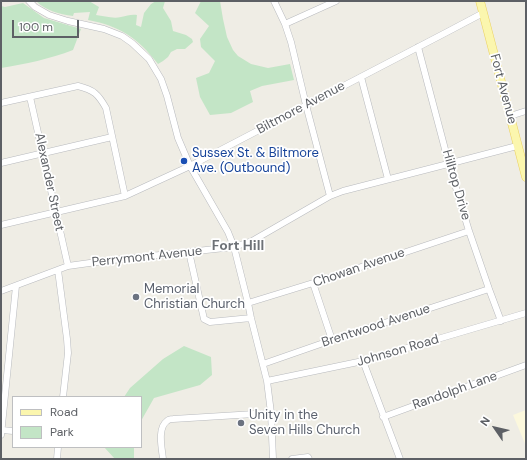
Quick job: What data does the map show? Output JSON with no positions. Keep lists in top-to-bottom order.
{
  "streets": {
    "main road": ["Fort Avenue"],
    "street": [
      "Biltmore Avenue",
      "Alexander Street",
      "Hilltop Drive",
      "Perrymont Avenue",
      "Chowan Avenue",
      "Brentwood Avenue",
      "Johnson Road",
      "Randolph Lane"
    ]
  },
  "crossings": [
    ["Fort Avenue", "Biltmore Avenue"],
    ["Fort Avenue", "Perrymont Avenue"],
    ["Biltmore Avenue", "Alexander Street"],
    ["Biltmore Avenue", "Hilltop Drive"],
    ["Alexander Street", "Perrymont Avenue"],
    ["Hilltop Drive", "Perrymont Avenue"],
    ["Hilltop Drive", "Chowan Avenue"],
    ["Hilltop Drive", "Brentwood Avenue"],
    ["Hilltop Drive", "Johnson Road"]
  ],
  "districts": ["Fort Hill"],
  "places": ["Sussex St. & Biltmore Ave. (Outbound)", "Memorial Christian Church", "Unity in the Seven Hills Church"],
  "legend": ["Road", "Park"],
  "scale_bar": "100 m",
  "north": "top left"
}
